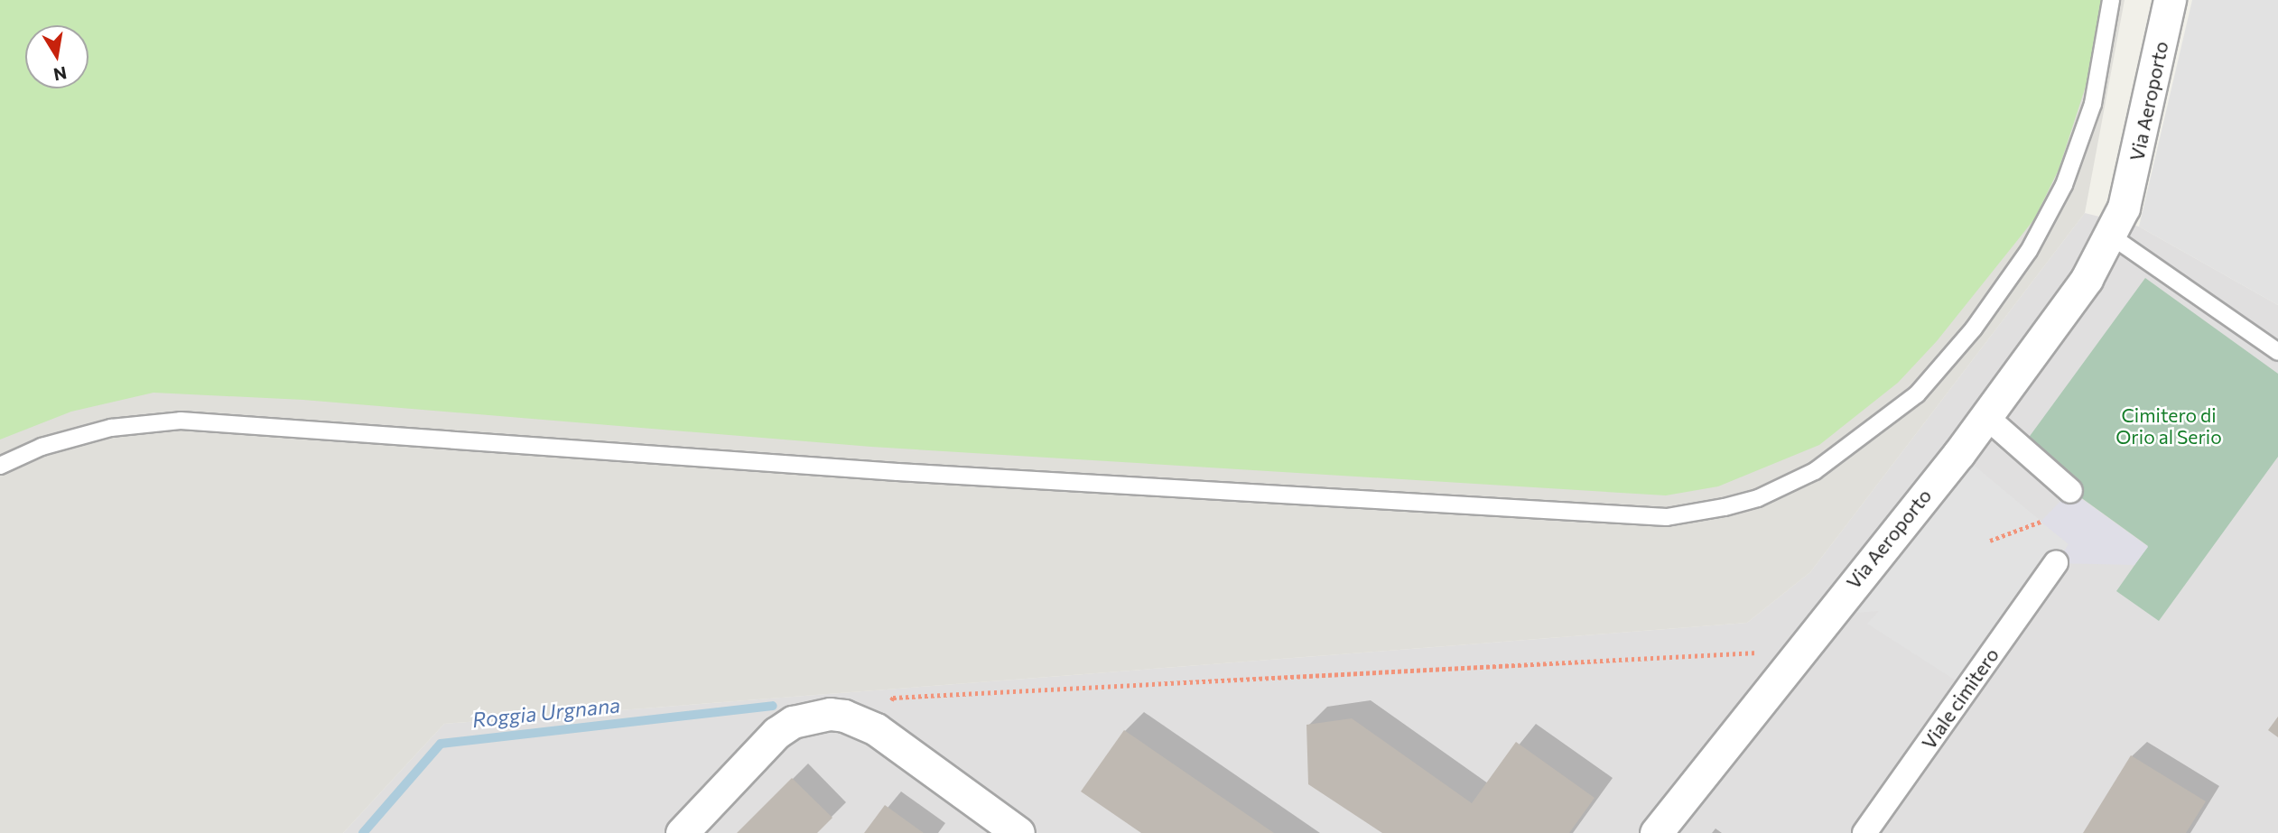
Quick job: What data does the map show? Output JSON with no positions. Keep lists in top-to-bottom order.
{
  "streets": {
    "street": ["Via Aeroporto", "Viale cimitero"]
  },
  "water": ["Roggia Urgnana"],
  "parks": ["Cimitero di Orio al Serio"],
  "north": "bottom"
}
